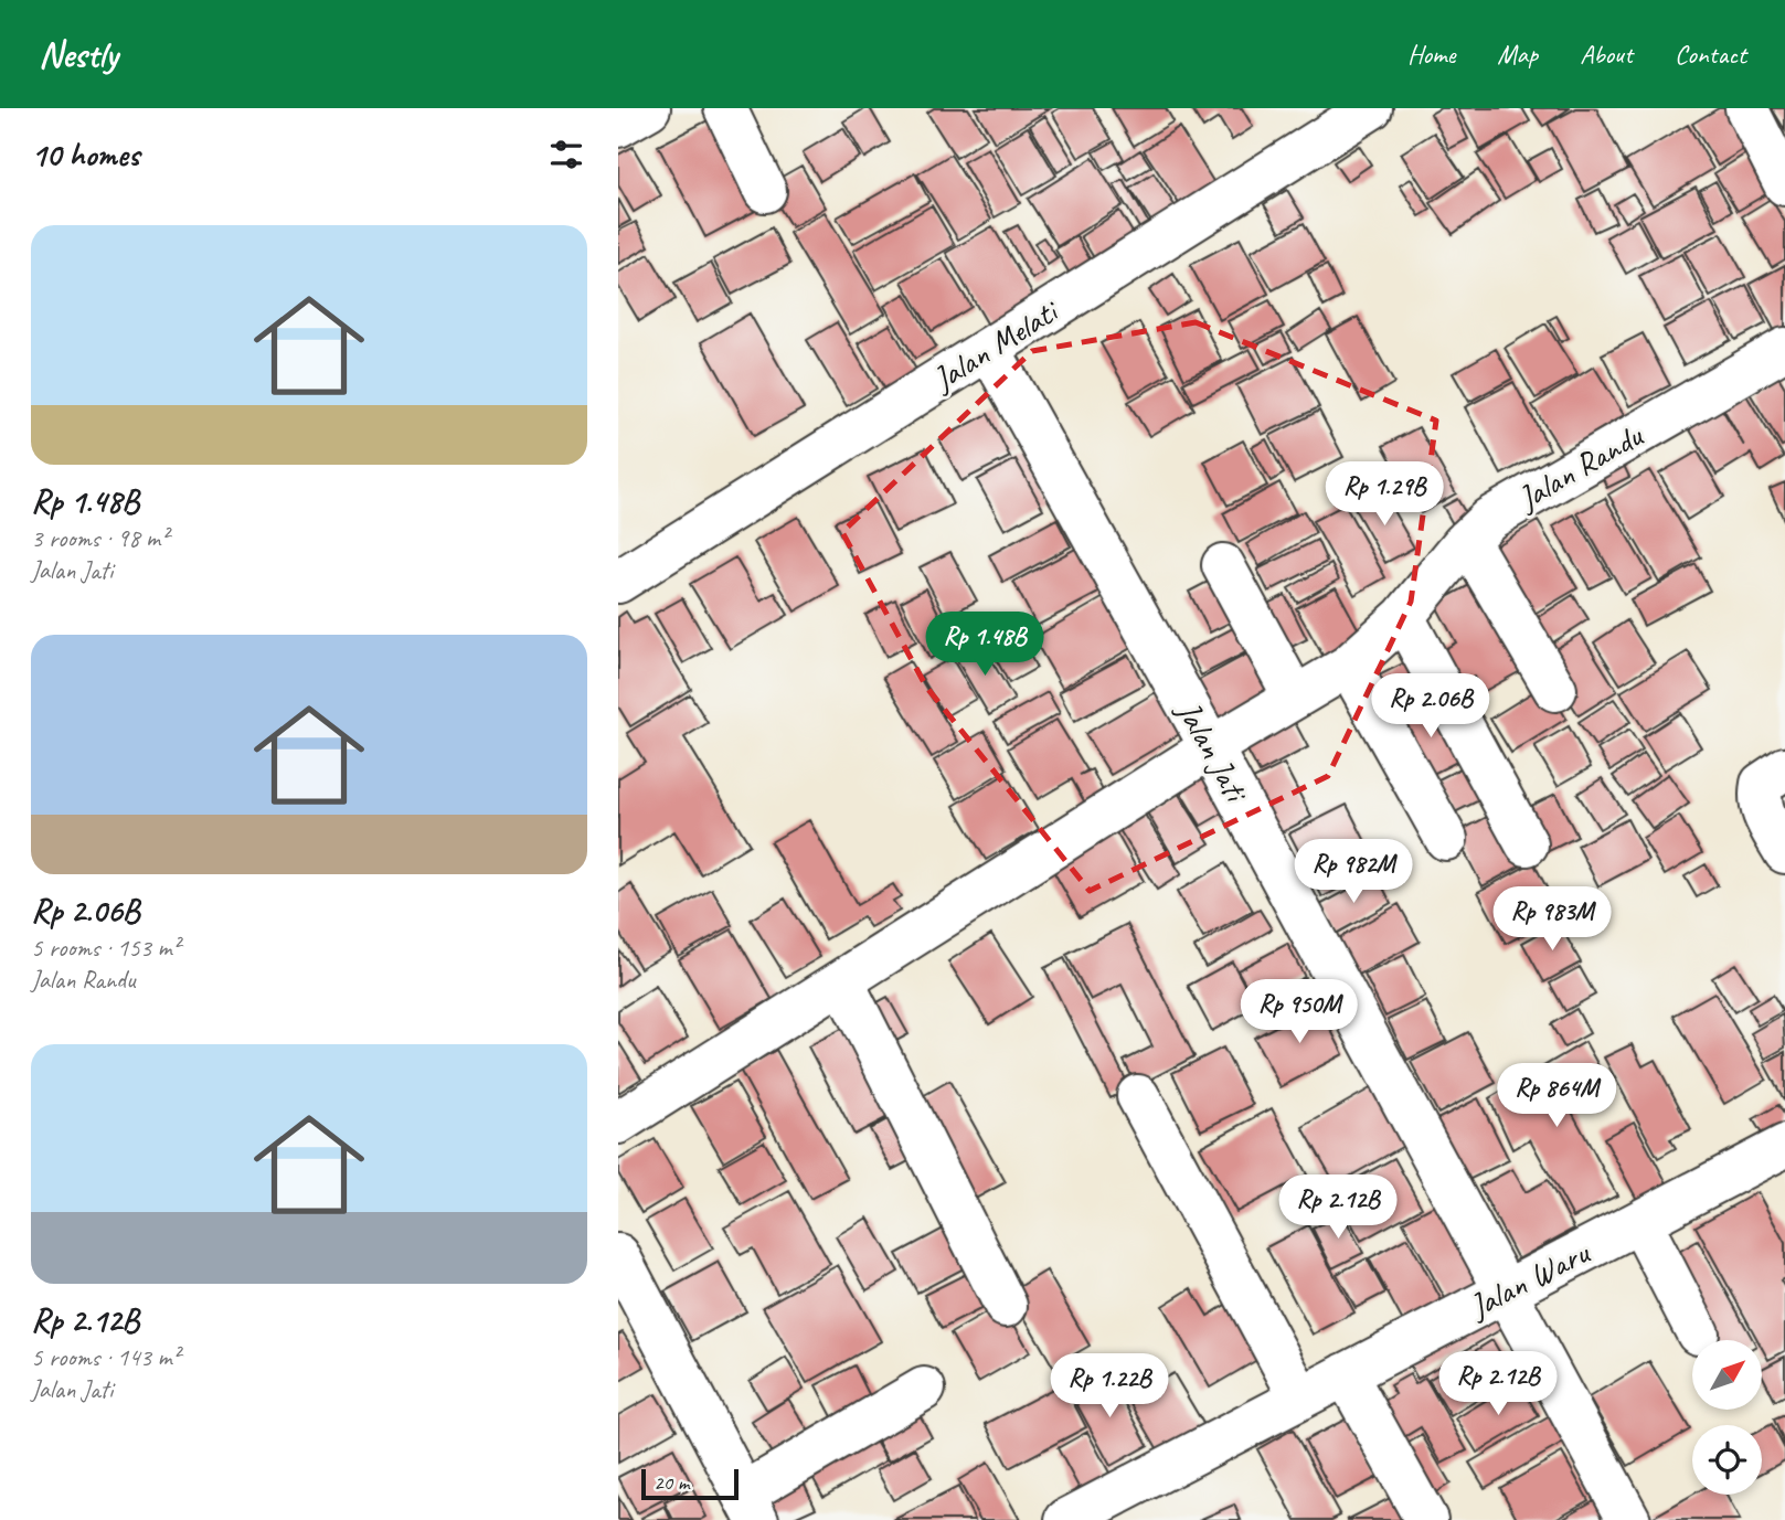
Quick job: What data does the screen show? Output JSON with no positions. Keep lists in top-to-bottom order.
{
  "streets": {
    "street": [
      "Jalan Melati",
      "Jalan Randu",
      "Jalan Jati",
      "Jalan Waru"
    ]
  },
  "crossings": [
    ["Jalan Melati", "Jalan Jati"],
    ["Jalan Randu", "Jalan Jati"],
    ["Jalan Jati", "Jalan Waru"]
  ],
  "scale_bar": "20 m",
  "north": "top right",
  "page": {
    "header": "Nestly",
    "nav": [
      "Home",
      "Map",
      "About",
      "Contact"
    ],
    "heading": "10 homes",
    "list": [
      {
        "name": "Rp 1.48B",
        "note": "3 rooms · 98 m² · Jalan Jati"
      },
      {
        "name": "Rp 2.06B",
        "note": "5 rooms · 153 m² · Jalan Randu"
      },
      {
        "name": "Rp 2.12B",
        "note": "5 rooms · 143 m² · Jalan Jati"
      }
    ],
    "price": [
      "Rp 1.29B",
      "Rp 1.48B",
      "Rp 2.06B",
      "Rp 982M",
      "Rp 983M",
      "Rp 950M",
      "Rp 864M",
      "Rp 2.12B",
      "Rp 2.12B",
      "Rp 1.22B"
    ],
    "scale": "20 m"
  }
}
